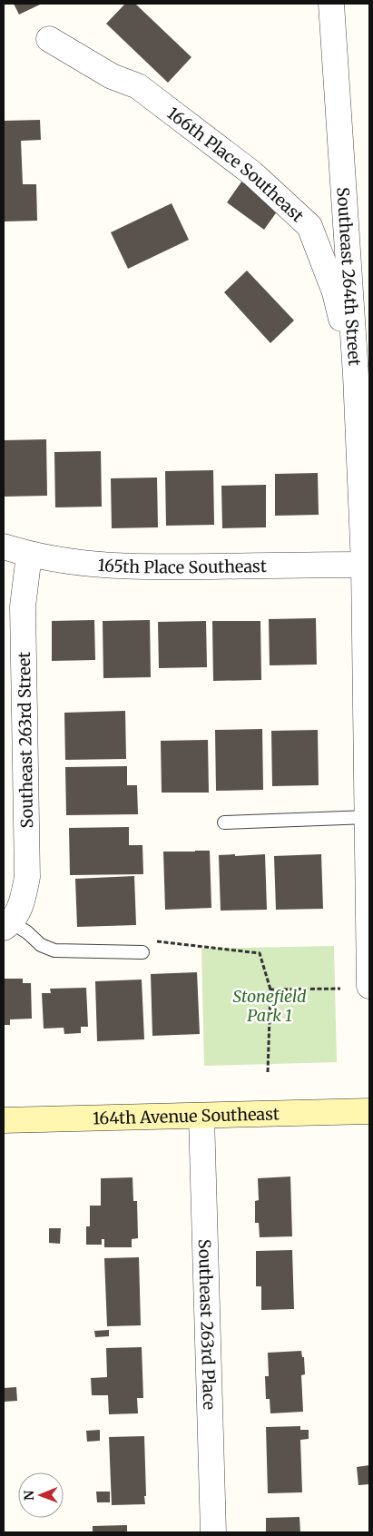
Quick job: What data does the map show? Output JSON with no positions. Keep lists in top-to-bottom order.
{
  "streets": {
    "street": [
      "166th Place Southeast",
      "Southeast 264th Street",
      "165th Place Southeast",
      "Southeast 263rd Street",
      "164th Avenue Southeast",
      "Southeast 263rd Place"
    ]
  },
  "crossings": [
    ["166th Place Southeast", "Southeast 264th Street"],
    ["Southeast 264th Street", "165th Place Southeast"],
    ["165th Place Southeast", "Southeast 263rd Street"],
    ["164th Avenue Southeast", "Southeast 263rd Place"]
  ],
  "parks": ["Stonefield Park 1"],
  "north": "left"
}
